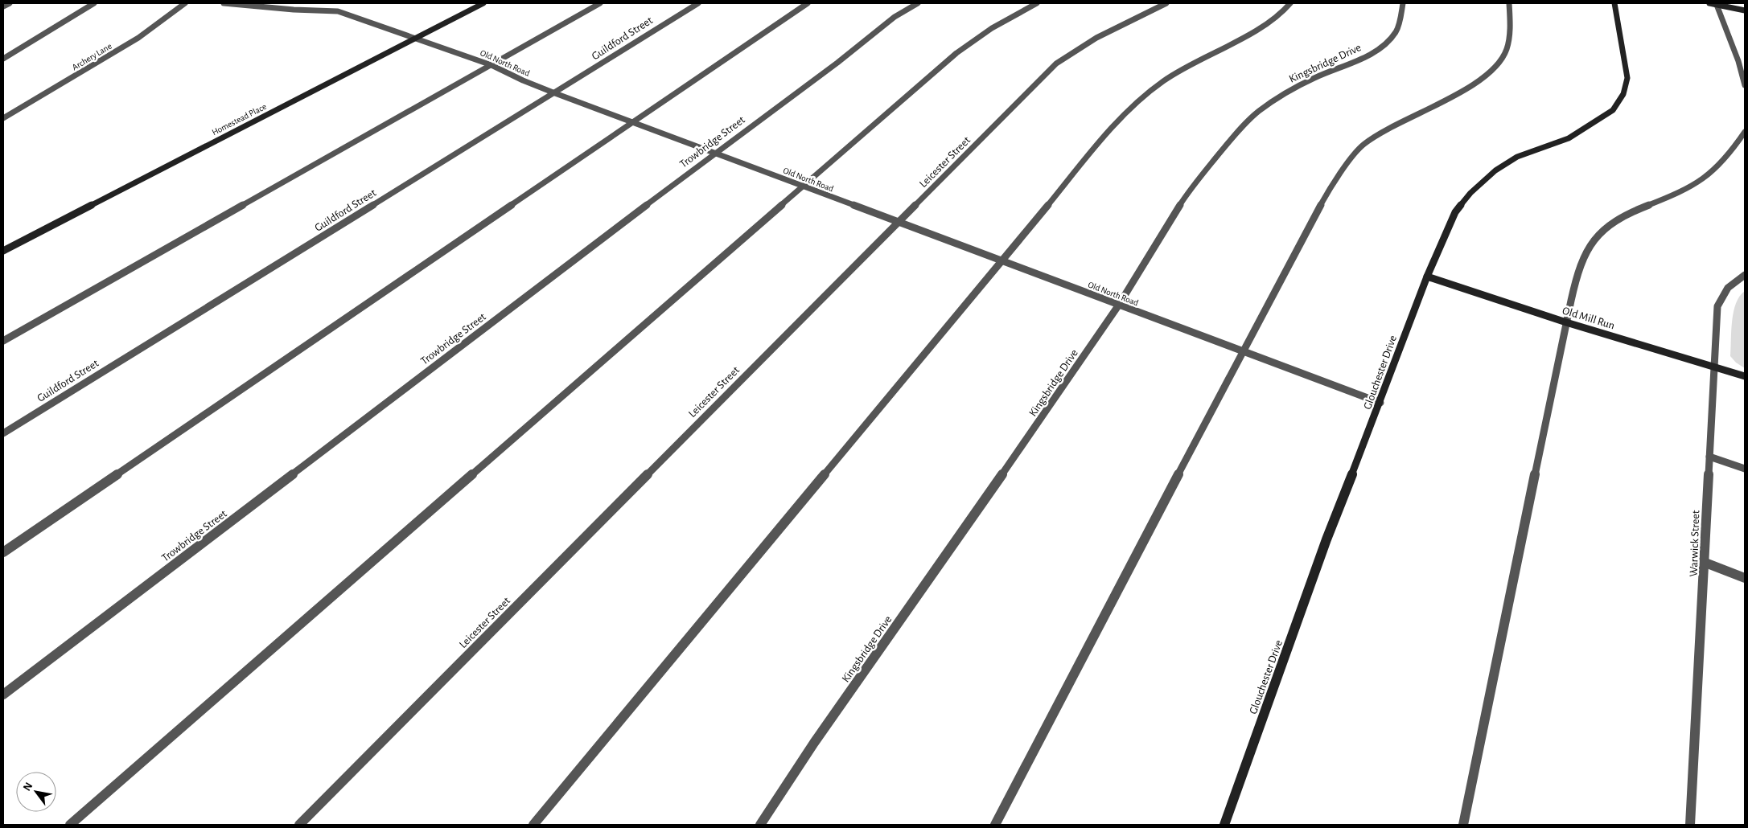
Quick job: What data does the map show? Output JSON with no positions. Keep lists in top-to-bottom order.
{
  "streets": {
    "street": [
      "Guildford Street",
      "Archery Lane",
      "Old North Road",
      "Kingsbridge Drive",
      "Homestead Place",
      "Trowbridge Street",
      "Leicester Street",
      "Old Mill Run",
      "Glouchester Drive",
      "Warwick Street"
    ]
  },
  "crossings": [
    ["Guildford Street", "Old North Road"],
    ["Old North Road", "Kingsbridge Drive"],
    ["Old North Road", "Homestead Place"],
    ["Old North Road", "Trowbridge Street"],
    ["Old North Road", "Leicester Street"],
    ["Old North Road", "Glouchester Drive"],
    ["Old Mill Run", "Glouchester Drive"],
    ["Old Mill Run", "Warwick Street"]
  ],
  "north": "top left"
}
